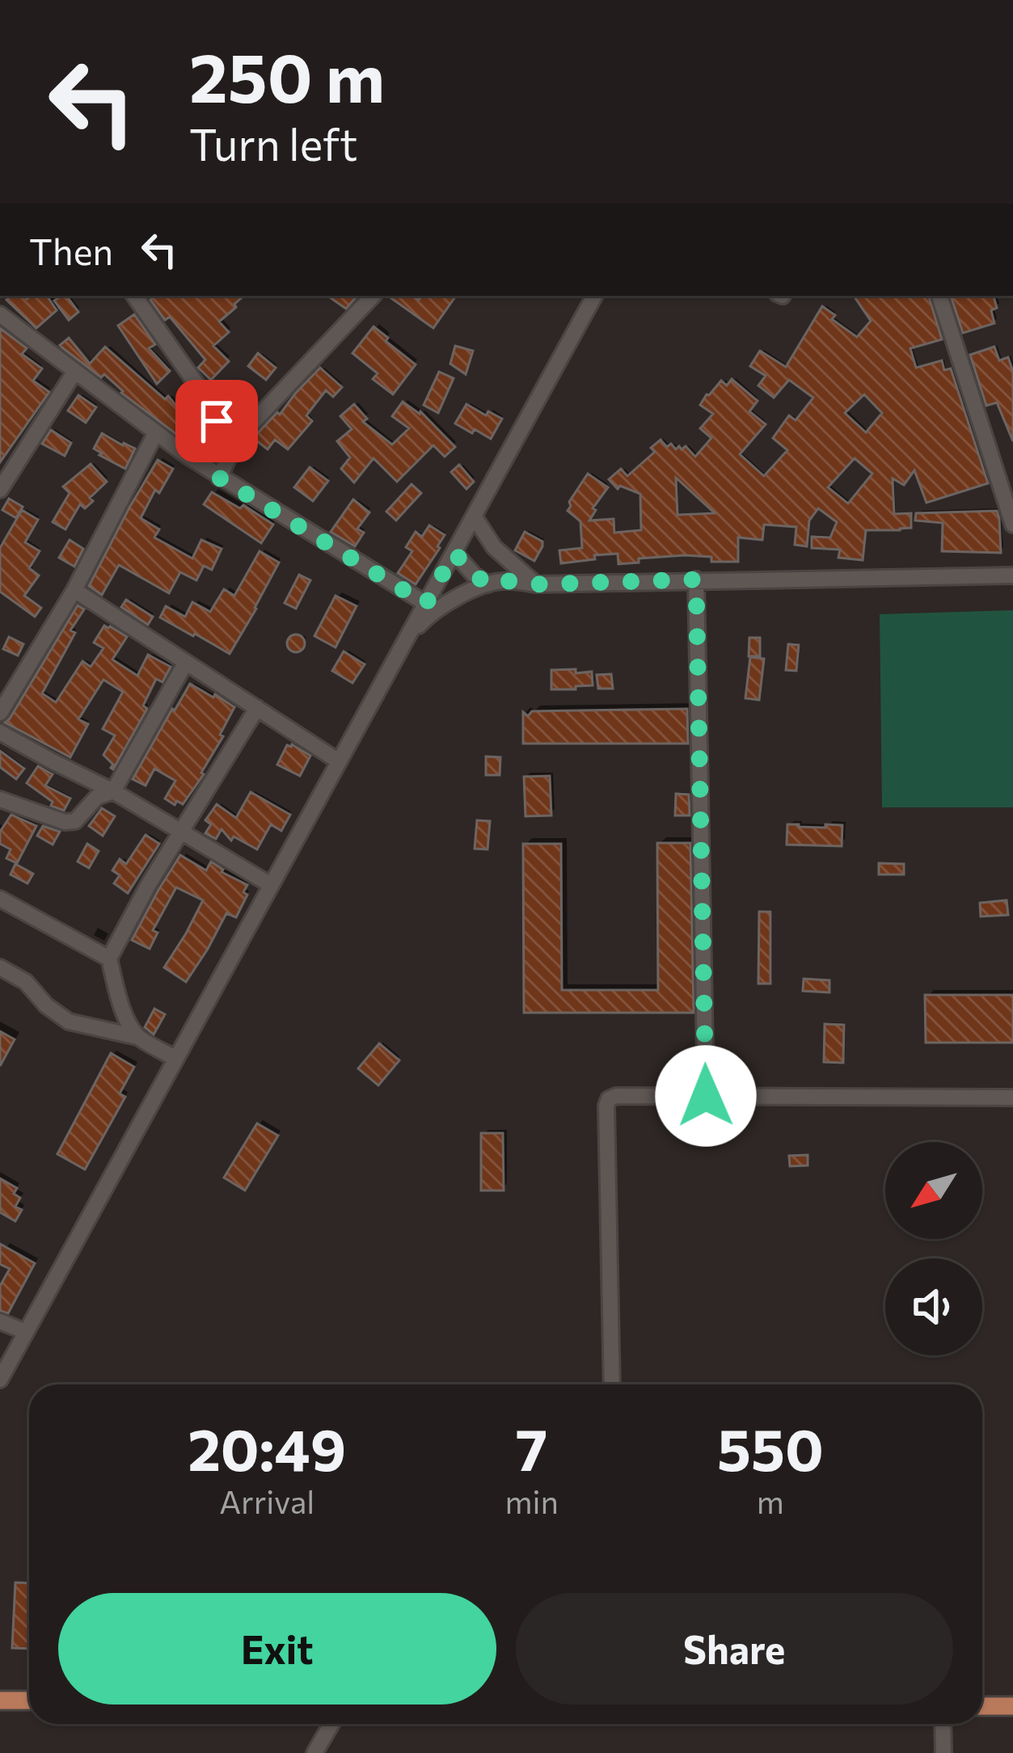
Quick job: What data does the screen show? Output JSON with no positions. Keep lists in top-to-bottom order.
{
  "north": "bottom left",
  "page": {
    "turn": ["250 m", "Turn left"],
    "then": "Then",
    "eta": [
      "20:49",
      "Arrival",
      "7",
      "min",
      "550",
      "m"
    ],
    "buttons": ["Exit", "Share"]
  }
}
